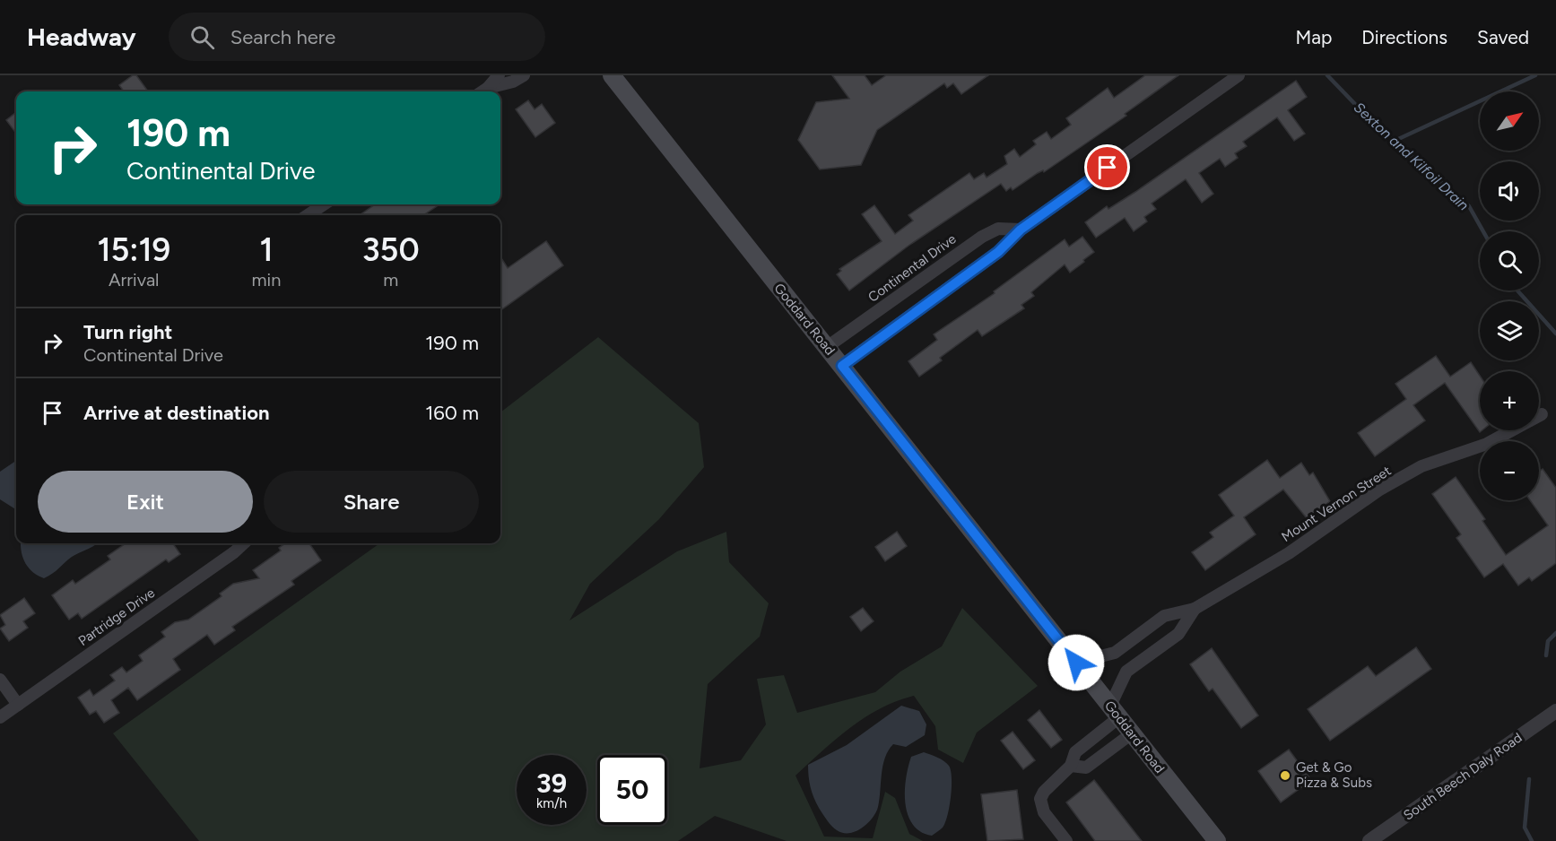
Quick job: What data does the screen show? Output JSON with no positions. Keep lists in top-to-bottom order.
{
  "streets": {
    "main road": ["Goddard Road"],
    "street": [
      "Continental Drive",
      "Mount Vernon Street",
      "Partridge Drive",
      "South Beech Daly Road"
    ]
  },
  "crossings": [
    ["Continental Drive", "Goddard Road"],
    ["Goddard Road", "Mount Vernon Street"]
  ],
  "water": ["Sexton and Kilfoil Drain"],
  "places": ["Get & Go Pizza & Subs"],
  "north": "top right",
  "page": {
    "header": "Headway",
    "search": "Search here",
    "nav": ["Map", "Directions", "Saved"],
    "map_buttons": ["+", "−"],
    "turn": ["190 m", "Continental Drive"],
    "eta": [
      "15:19",
      "Arrival",
      "1",
      "min",
      "350",
      "m"
    ],
    "list": [
      {
        "name": "Turn right",
        "note": "Continental Drive",
        "value": "190 m"
      },
      {
        "name": "Arrive at destination",
        "value": "160 m"
      }
    ],
    "buttons": ["Exit", "Share"],
    "speed": "39 km/h",
    "limit": "50"
  }
}
